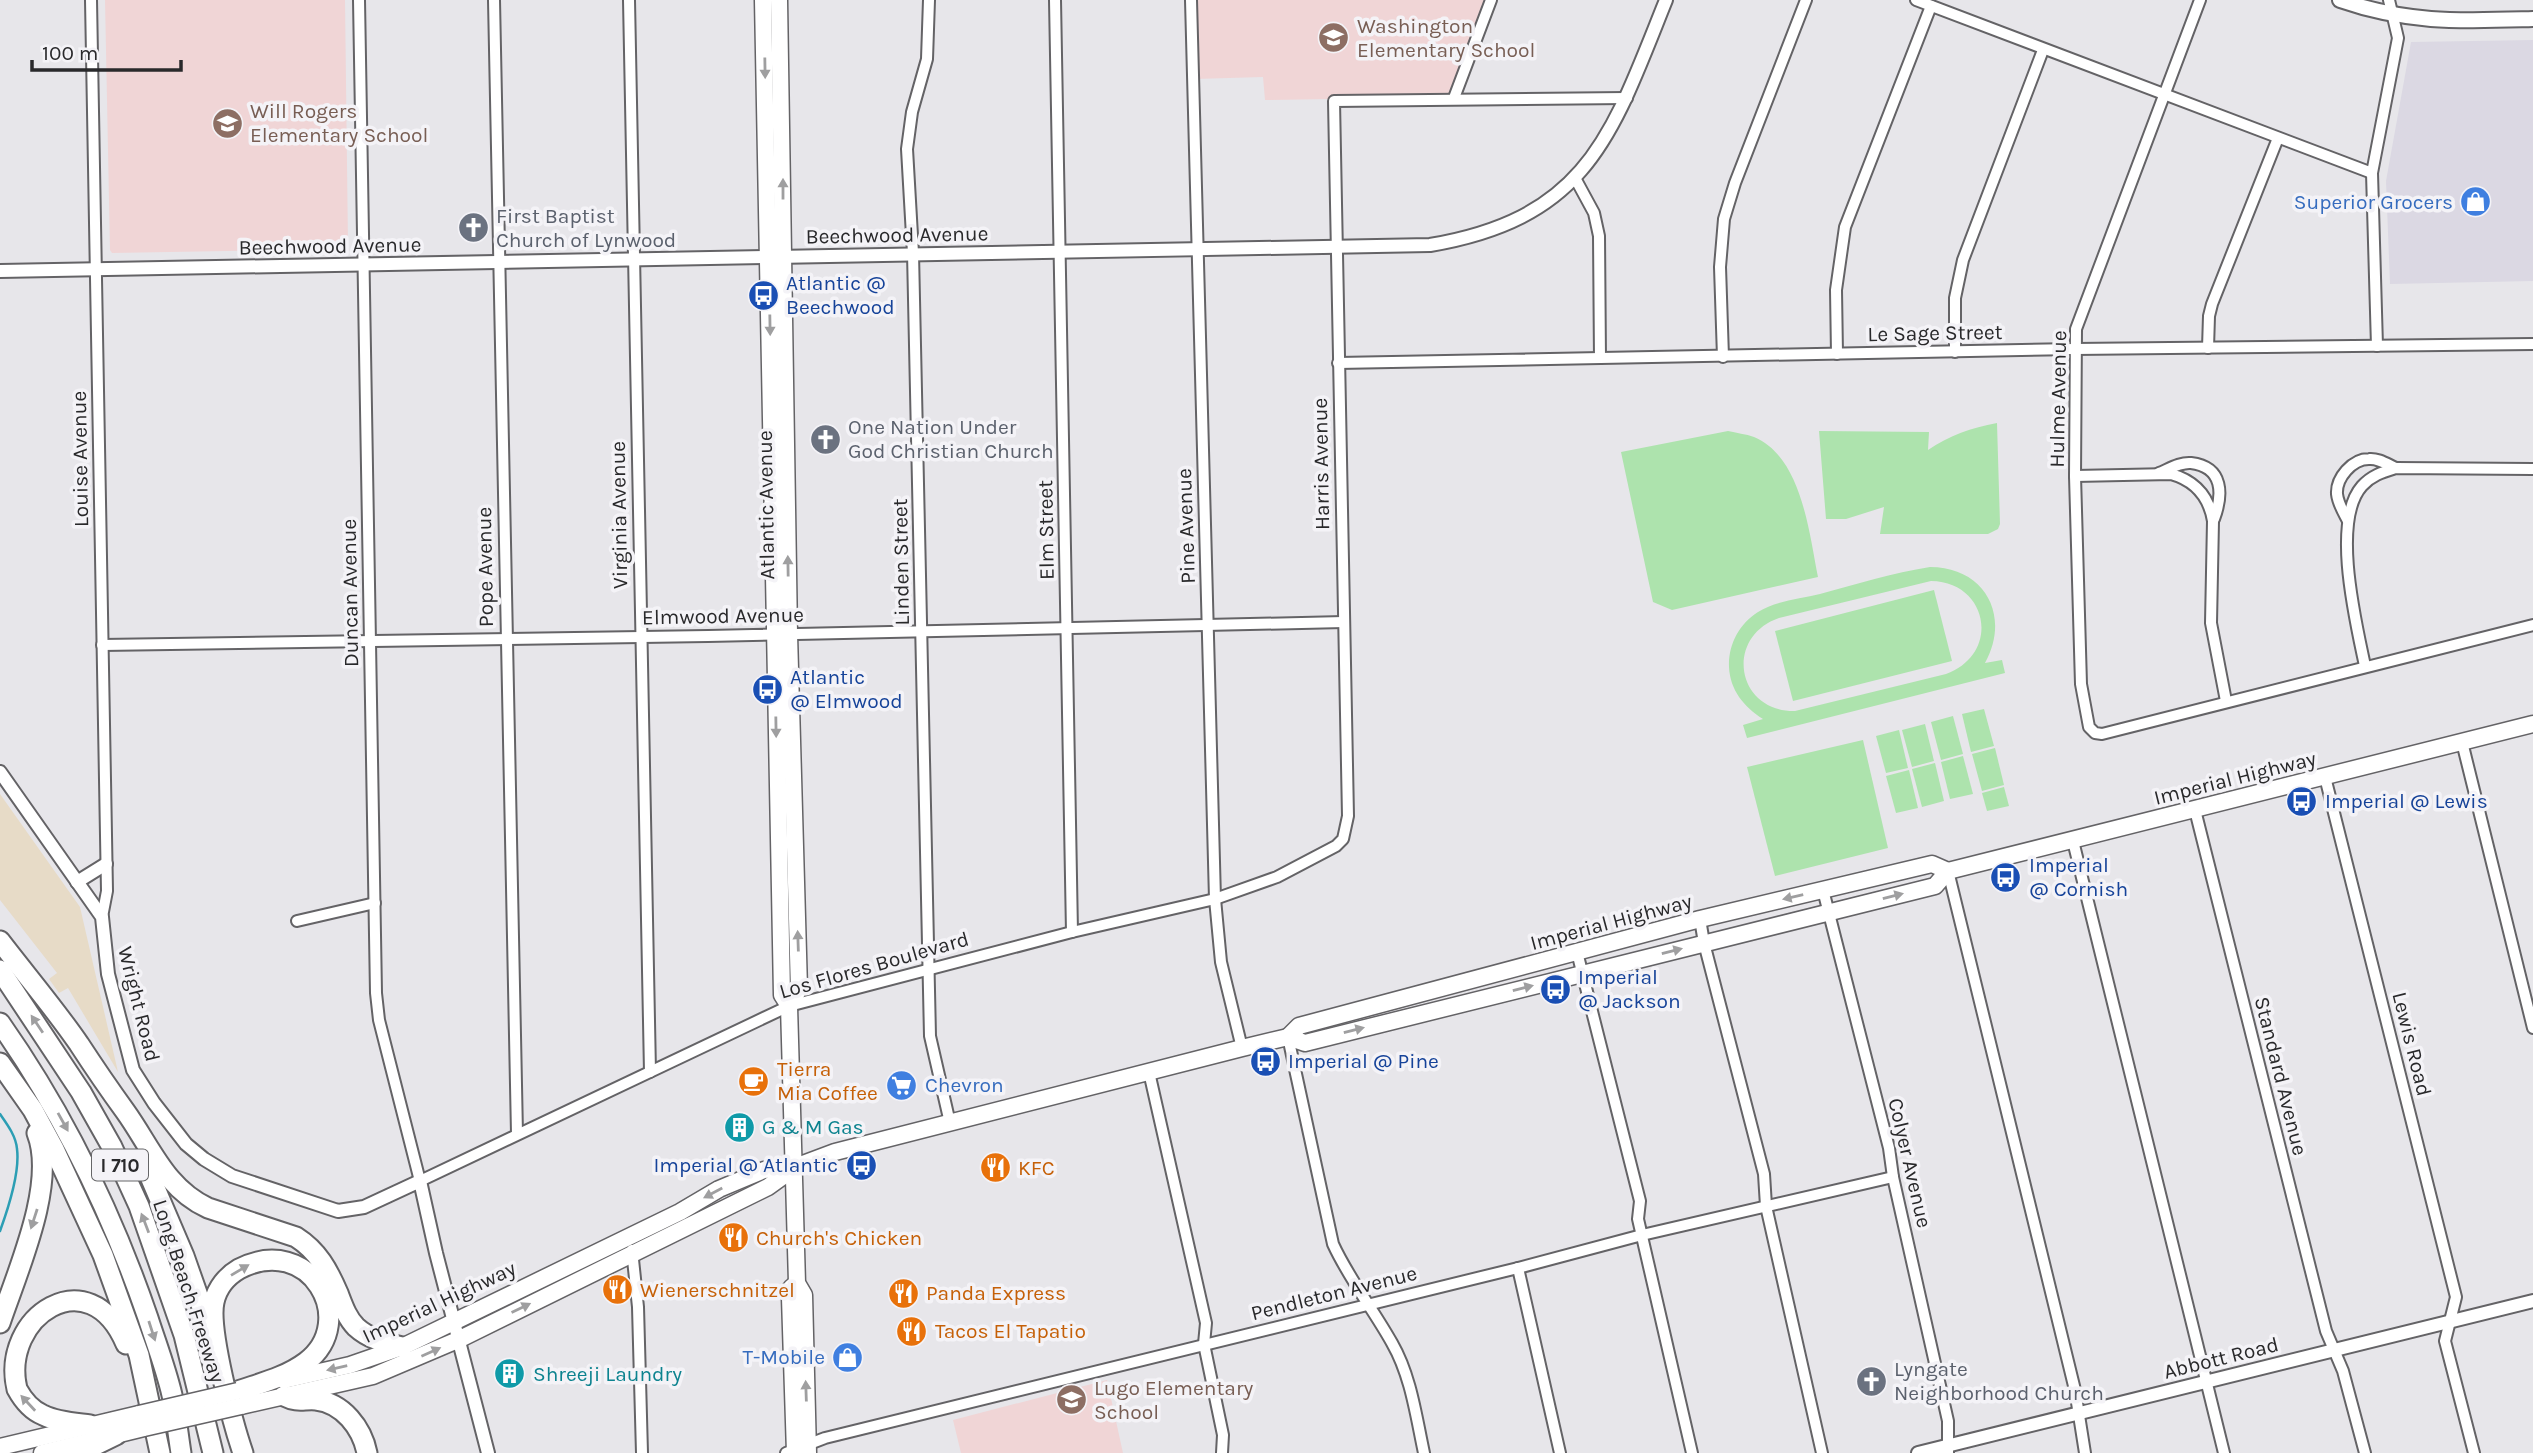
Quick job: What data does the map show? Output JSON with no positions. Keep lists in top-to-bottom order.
{
  "streets": {
    "highway": ["I 710", "Long Beach Freeway"],
    "main road": ["Atlantic Avenue", "Imperial Highway"],
    "street": [
      "Beechwood Avenue",
      "Le Sage Street",
      "Hulme Avenue",
      "Louise Avenue",
      "Harris Avenue",
      "Virginia Avenue",
      "Pine Avenue",
      "Elm Street",
      "Linden Street",
      "Pope Avenue",
      "Duncan Avenue",
      "Elmwood Avenue",
      "Los Flores Boulevard",
      "Wright Road",
      "Lewis Road",
      "Standard Avenue",
      "Colyer Avenue",
      "Pendleton Avenue",
      "Abbott Road"
    ]
  },
  "crossings": [
    ["Beechwood Avenue", "Louise Avenue"],
    ["Beechwood Avenue", "Harris Avenue"],
    ["Beechwood Avenue", "Atlantic Avenue"],
    ["Beechwood Avenue", "Virginia Avenue"],
    ["Beechwood Avenue", "Pine Avenue"],
    ["Beechwood Avenue", "Elm Street"],
    ["Beechwood Avenue", "Linden Street"],
    ["Beechwood Avenue", "Pope Avenue"],
    ["Beechwood Avenue", "Duncan Avenue"],
    ["Le Sage Street", "Hulme Avenue"],
    ["Le Sage Street", "Harris Avenue"],
    ["Louise Avenue", "Elmwood Avenue"],
    ["Louise Avenue", "Wright Road"],
    ["Harris Avenue", "Elmwood Avenue"],
    ["Harris Avenue", "Los Flores Boulevard"],
    ["Atlantic Avenue", "Elmwood Avenue"],
    ["Atlantic Avenue", "Imperial Highway"],
    ["Atlantic Avenue", "Los Flores Boulevard"],
    ["Atlantic Avenue", "Pendleton Avenue"],
    ["Virginia Avenue", "Elmwood Avenue"],
    ["Virginia Avenue", "Los Flores Boulevard"],
    ["Pine Avenue", "Elmwood Avenue"],
    ["Pine Avenue", "Imperial Highway"],
    ["Pine Avenue", "Los Flores Boulevard"],
    ["Elm Street", "Elmwood Avenue"],
    ["Elm Street", "Los Flores Boulevard"],
    ["Linden Street", "Elmwood Avenue"],
    ["Linden Street", "Imperial Highway"],
    ["Linden Street", "Los Flores Boulevard"],
    ["Pope Avenue", "Elmwood Avenue"],
    ["Pope Avenue", "Los Flores Boulevard"],
    ["Duncan Avenue", "Elmwood Avenue"],
    ["Duncan Avenue", "Los Flores Boulevard"],
    ["Duncan Avenue", "Wright Road"],
    ["Imperial Highway", "Lewis Road"],
    ["Imperial Highway", "Standard Avenue"],
    ["Imperial Highway", "Colyer Avenue"],
    ["Los Flores Boulevard", "Wright Road"],
    ["Lewis Road", "Abbott Road"],
    ["Standard Avenue", "Abbott Road"],
    ["Colyer Avenue", "Pendleton Avenue"],
    ["Colyer Avenue", "Abbott Road"]
  ],
  "places": {
    "school or university": ["Washington Elementary School", "Will Rogers Elementary School", "Lugo Elementary School"],
    "shop": ["Superior Grocers", "T-Mobile"],
    "church": ["First Baptist Church of Lynwood", "One Nation Under God Christian Church", "Lyngate Neighborhood Church"],
    "bus stop": [
      "Atlantic @ Beechwood",
      "Atlantic @ Elmwood",
      "Imperial @ Lewis",
      "Imperial @ Cornish",
      "Imperial @ Jackson",
      "Imperial @ Pine",
      "Imperial @ Atlantic"
    ],
    "cafe": ["Tierra Mia Coffee"],
    "supermarket": ["Chevron"],
    "building": ["G & M Gas", "Shreeji Laundry"],
    "restaurant": [
      "KFC",
      "Church's Chicken",
      "Wienerschnitzel",
      "Panda Express",
      "Tacos El Tapatio"
    ]
  },
  "scale_bar": "100 m"
}
